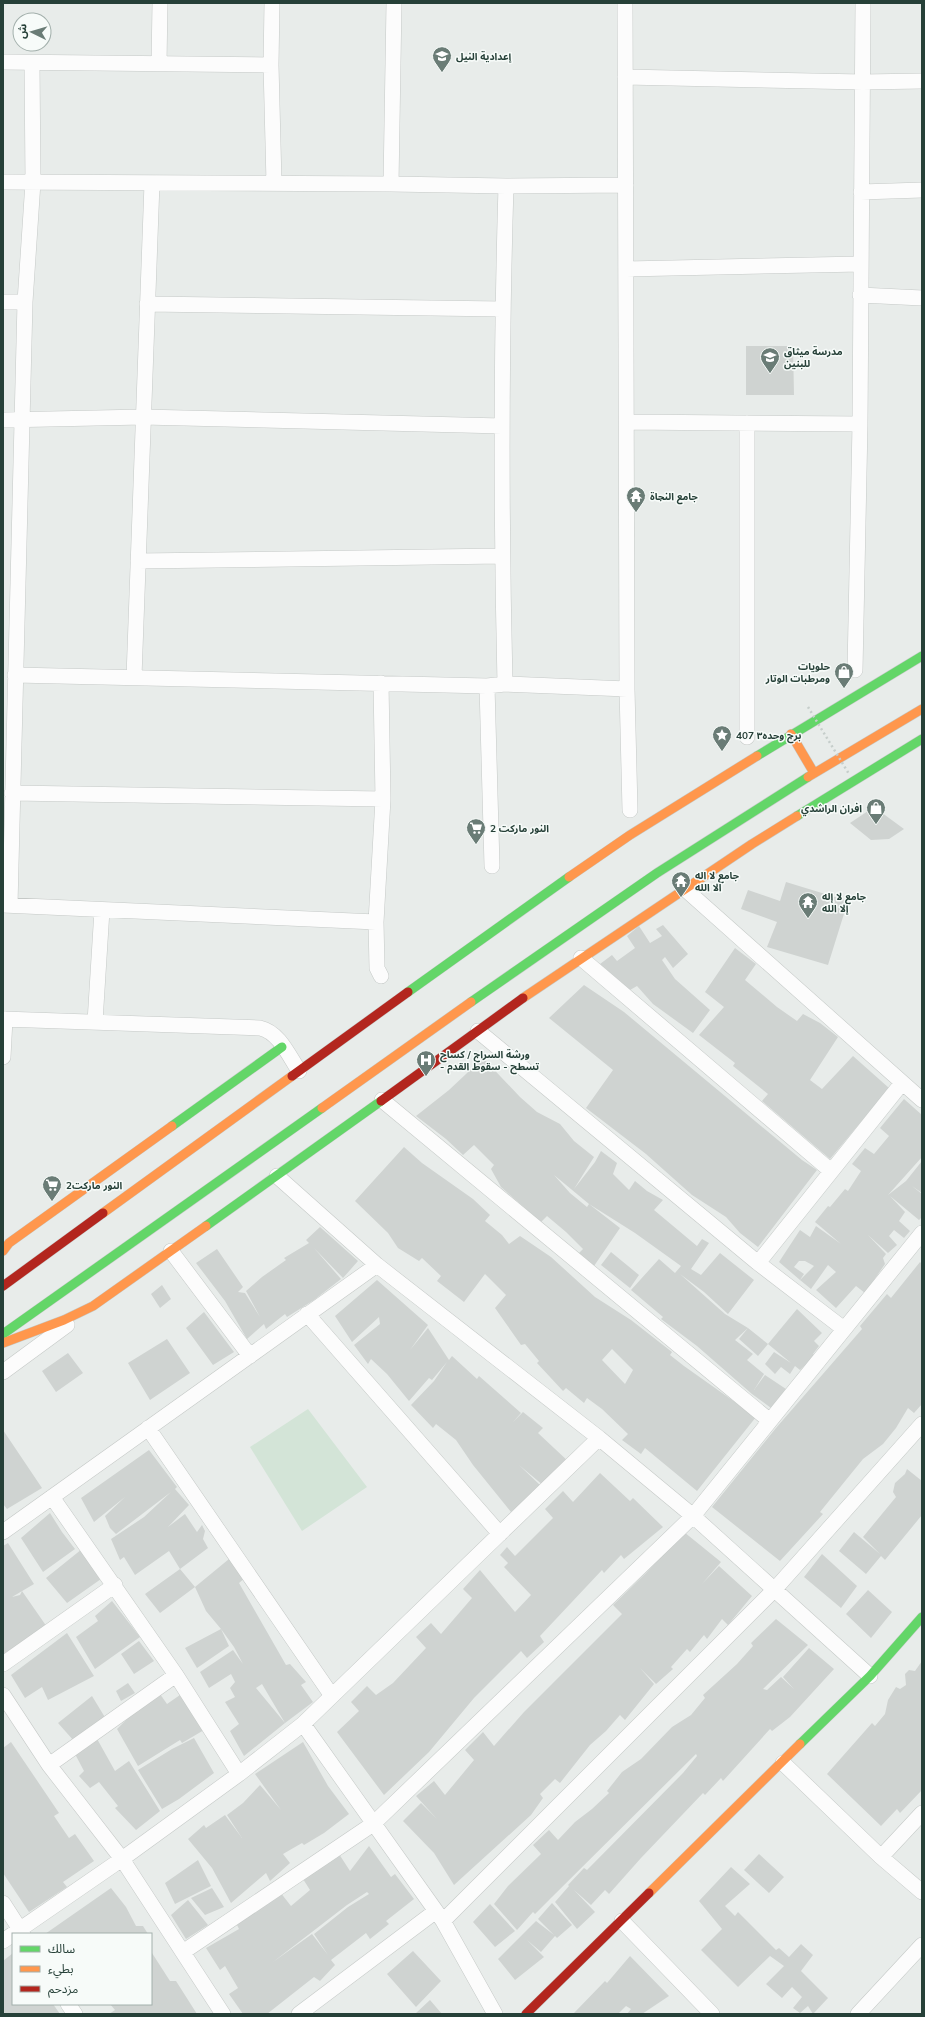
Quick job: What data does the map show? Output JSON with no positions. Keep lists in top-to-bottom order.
{
  "places": {
    "school or university": ["إعدادية النيل", "مدرسة ميثاق للبنين"],
    "temple": ["جامع النجاة", "جامع لا اله الا الله", "جامع لا إله إلا الله"],
    "shop": ["حلويات ومرطبات الوتار", "افران الراشدي"],
    "place": ["برج وحده٣ 407"],
    "supermarket": ["النور ماركت 2", "النور ماركت2"],
    "hospital": ["ورشة السراج / كساح - تسطح - سقوط القدم"]
  },
  "legend": ["سالك", "بطيء", "مزدحم"],
  "north": "left"
}
